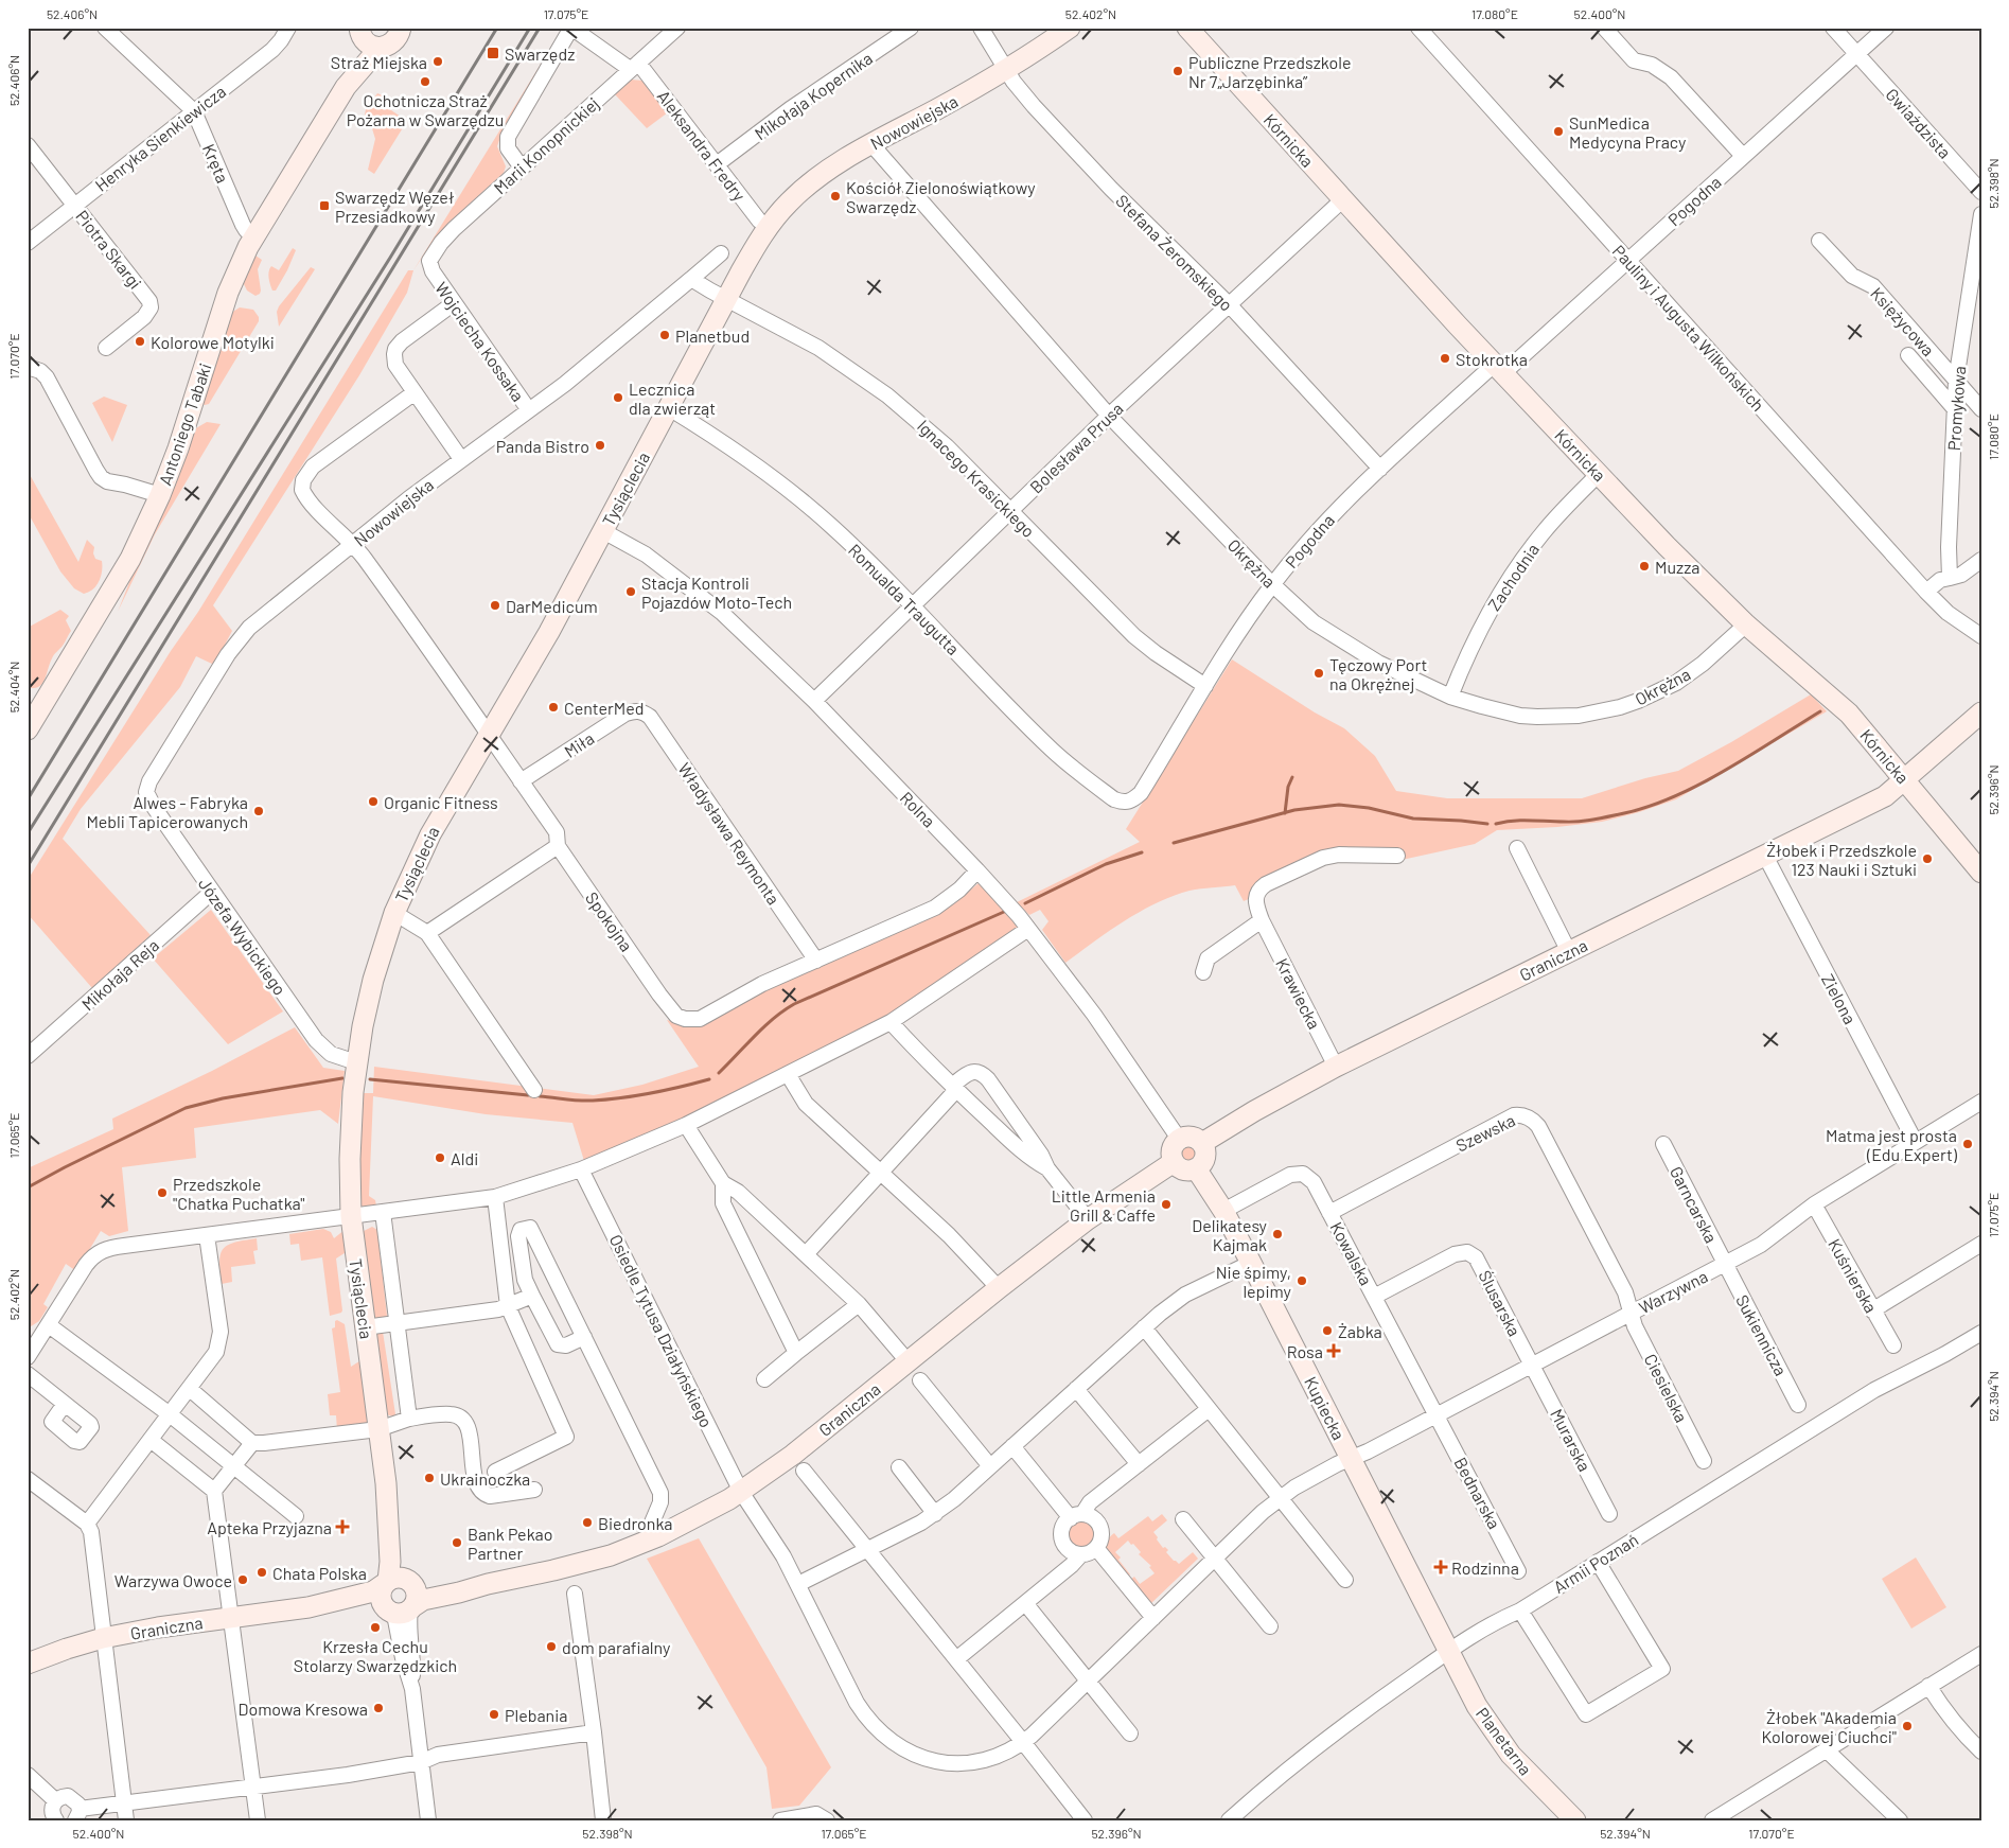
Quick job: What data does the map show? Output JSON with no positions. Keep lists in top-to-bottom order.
{
  "streets": {
    "street": [
      "Mikołaja Kopernika",
      "Nowowiejska",
      "Gwiaździsta",
      "Henryka Sienkiewicza",
      "Kórnicka",
      "Marii Konopnickiej",
      "Aleksandra Fredry",
      "Kręta",
      "Pogodna",
      "Piotra Skargi",
      "Stefana Żeromskiego",
      "Księżycowa",
      "Pauliny i Augusta Wilkońskich",
      "Wojciecha Kossaka",
      "Promykowa",
      "Antoniego Tabaki",
      "Bolesława Prusa",
      "Ignacego Krasickiego",
      "Tysiąclecia",
      "Okrężna",
      "Zachodnia",
      "Romualda Traugutta",
      "Miła",
      "Rolna",
      "Władysława Reymonta",
      "Spokojna",
      "Józefa Wybickiego",
      "Graniczna",
      "Mikołaja Reja",
      "Krawiecka",
      "Zielona",
      "Szewska",
      "Garncarska",
      "Kowalska",
      "Kuśnierska",
      "Warzywna",
      "Ślusarska",
      "Osiedle Tytusa Działyńskiego",
      "Sukiennicza",
      "Ciesielska",
      "Kupiecka",
      "Murarska",
      "Bednarska",
      "Armii Poznań",
      "Planetarna"
    ]
  },
  "crossings": [
    ["Mikołaja Kopernika", "Aleksandra Fredry"],
    ["Nowowiejska", "Aleksandra Fredry"],
    ["Nowowiejska", "Stefana Żeromskiego"],
    ["Nowowiejska", "Wojciecha Kossaka"],
    ["Nowowiejska", "Tysiąclecia"],
    ["Nowowiejska", "Okrężna"],
    ["Nowowiejska", "Spokojna"],
    ["Nowowiejska", "Józefa Wybickiego"],
    ["Gwiaździsta", "Pogodna"],
    ["Henryka Sienkiewicza", "Kręta"],
    ["Henryka Sienkiewicza", "Piotra Skargi"],
    ["Kórnicka", "Pogodna"],
    ["Kórnicka", "Bolesława Prusa"],
    ["Kórnicka", "Okrężna"],
    ["Kórnicka", "Zachodnia"],
    ["Kórnicka", "Graniczna"],
    ["Marii Konopnickiej", "Aleksandra Fredry"],
    ["Marii Konopnickiej", "Wojciecha Kossaka"],
    ["Aleksandra Fredry", "Tysiąclecia"],
    ["Kręta", "Antoniego Tabaki"],
    ["Pogodna", "Stefana Żeromskiego"],
    ["Pogodna", "Pauliny i Augusta Wilkońskich"],
    ["Pogodna", "Ignacego Krasickiego"],
    ["Pogodna", "Okrężna"],
    ["Pogodna", "Romualda Traugutta"],
    ["Stefana Żeromskiego", "Bolesława Prusa"],
    ["Księżycowa", "Promykowa"],
    ["Bolesława Prusa", "Ignacego Krasickiego"],
    ["Bolesława Prusa", "Okrężna"],
    ["Bolesława Prusa", "Romualda Traugutta"],
    ["Bolesława Prusa", "Rolna"],
    ["Ignacego Krasickiego", "Tysiąclecia"],
    ["Tysiąclecia", "Romualda Traugutta"],
    ["Tysiąclecia", "Rolna"],
    ["Tysiąclecia", "Spokojna"],
    ["Tysiąclecia", "Józefa Wybickiego"],
    ["Tysiąclecia", "Graniczna"],
    ["Okrężna", "Zachodnia"],
    ["Miła", "Władysława Reymonta"],
    ["Miła", "Spokojna"],
    ["Rolna", "Spokojna"],
    ["Rolna", "Graniczna"],
    ["Rolna", "Kupiecka"],
    ["Władysława Reymonta", "Spokojna"],
    ["Józefa Wybickiego", "Mikołaja Reja"],
    ["Graniczna", "Krawiecka"],
    ["Graniczna", "Zielona"],
    ["Graniczna", "Osiedle Tytusa Działyńskiego"],
    ["Graniczna", "Kupiecka"],
    ["Zielona", "Warzywna"],
    ["Szewska", "Kowalska"],
    ["Szewska", "Warzywna"],
    ["Szewska", "Ciesielska"],
    ["Garncarska", "Warzywna"],
    ["Garncarska", "Sukiennicza"],
    ["Kowalska", "Warzywna"],
    ["Kowalska", "Ślusarska"],
    ["Kowalska", "Kupiecka"],
    ["Kowalska", "Bednarska"],
    ["Kuśnierska", "Warzywna"],
    ["Warzywna", "Ślusarska"],
    ["Warzywna", "Osiedle Tytusa Działyńskiego"],
    ["Warzywna", "Sukiennicza"],
    ["Warzywna", "Ciesielska"],
    ["Warzywna", "Kupiecka"],
    ["Warzywna", "Murarska"],
    ["Warzywna", "Bednarska"],
    ["Ślusarska", "Murarska"],
    ["Kupiecka", "Armii Poznań"],
    ["Kupiecka", "Planetarna"],
    ["Armii Poznań", "Planetarna"]
  ],
  "places": {
    "transit": ["Swarzędz", "Swarzędz Węzeł Przesiadkowy"],
    "other": [
      "Straż Miejska",
      "Publiczne Przedszkole Nr 7„Jarzębinka”",
      "Ochotnicza Straż Pożarna w Swarzędzu",
      "SunMedica Medycyna Pracy",
      "Kościół Zielonoświątkowy Swarzędz",
      "Planetbud",
      "Kolorowe Motylki",
      "Stokrotka",
      "Lecznica dla zwierząt",
      "Panda Bistro",
      "Muzza",
      "Stacja Kontroli Pojazdów Moto-Tech",
      "DarMedicum",
      "Tęczowy Port na Okrężnej",
      "CenterMed",
      "Organic Fitness",
      "Alwes - Fabryka Mebli Tapicerowanych",
      "Żłobek i Przedszkole 123 Nauki i Sztuki",
      "Matma jest prosta (Edu Expert)",
      "Aldi",
      "Przedszkole \"Chatka Puchatka\"",
      "Little Armenia Grill & Caffe",
      "Delikatesy Kajmak",
      "Nie śpimy, lepimy",
      "Żabka",
      "Ukrainoczka",
      "Biedronka",
      "Bank Pekao Partner",
      "Chata Polska",
      "Warzywa Owoce",
      "Krzesła Cechu Stolarzy Swarzędzkich",
      "dom parafialny",
      "Domowa Kresowa",
      "Plebania",
      "Żłobek \"Akademia Kolorowej Ciuchci\""
    ],
    "health": ["Rosa", "Apteka Przyjazna", "Rodzinna"]
  },
  "coordinates": [
    "52.406°N",
    "17.075°E",
    "52.402°N",
    "17.080°E",
    "52.400°N",
    "52.398°N",
    "17.070°E",
    "52.404°N",
    "52.396°N",
    "17.065°E",
    "52.394°N"
  ]
}
